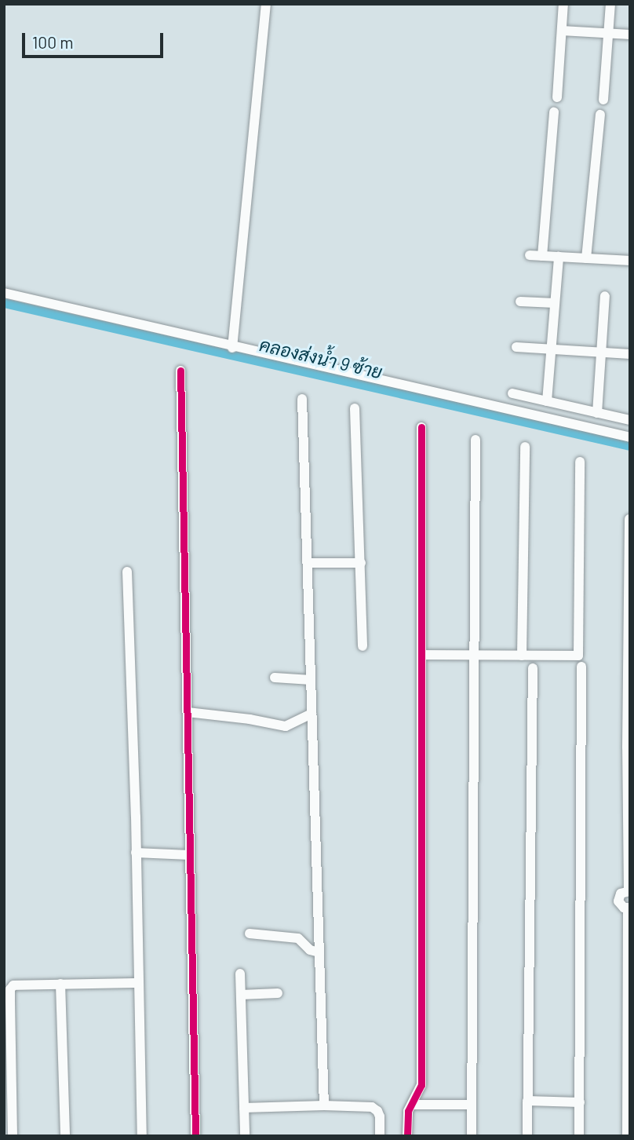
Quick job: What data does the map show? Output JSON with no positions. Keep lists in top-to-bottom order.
{
  "water": ["คลองส่งน้ำ 9 ซ้าย"],
  "scale_bar": "100 m"
}
